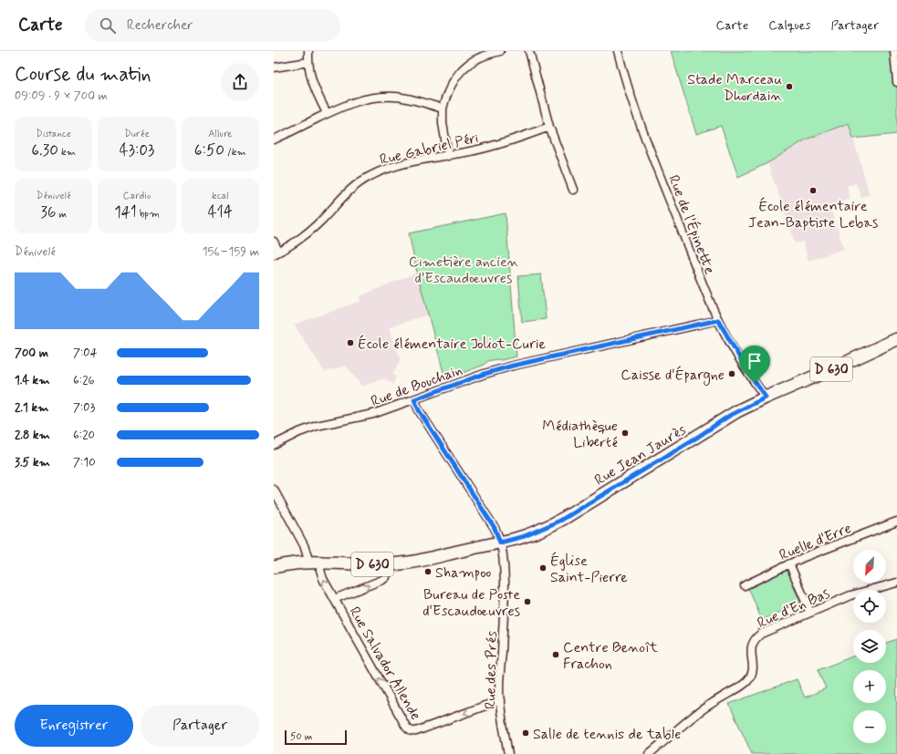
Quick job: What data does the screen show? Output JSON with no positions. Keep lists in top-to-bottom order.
{
  "streets": {
    "main road": ["D 630", "Rue Jean Jaurès"],
    "street": [
      "Rue Gabriel Péri",
      "Rue de l'Épinette",
      "Rue de Bouchain",
      "Ruelle d'Erre",
      "Rue d'En Bas",
      "Rue Salvador Allende",
      "Rue des Prés"
    ]
  },
  "crossings": [
    ["Rue de l'Épinette", "Rue de Bouchain"],
    ["Rue de l'Épinette", "Rue Jean Jaurès"],
    ["Rue de Bouchain", "Rue des Prés"],
    ["Rue Jean Jaurès", "Rue Salvador Allende"],
    ["Rue Jean Jaurès", "Rue des Prés"],
    ["Rue Salvador Allende", "Rue des Prés"]
  ],
  "parks": ["Cimetière ancien d'Escaudœuvres"],
  "places": [
    "Stade Marceau Dhordain",
    "École élémentaire Jean-Baptiste Lebas",
    "École élémentaire Joliot-Curie",
    "Caisse d'Épargne",
    "Médiathèque Liberté",
    "Église Saint-Pierre",
    "Shampoo",
    "Bureau de Poste d'Escaudœuvres",
    "Centre Benoît Frachon",
    "Salle de tennis de table"
  ],
  "scale_bar": "50 m",
  "north": "bottom left",
  "page": {
    "header": "Carte",
    "search": "Rechercher",
    "nav": ["Carte", "Calques", "Partager"],
    "heading": ["Course du matin", "09:09 · 9 × 700 m"],
    "stats": [
      ["Distance", "6.30 km"],
      ["Durée", "43:03"],
      ["Allure", "6:50 /km"],
      ["Dénivelé", "36 m"],
      ["Cardio", "141 bpm"],
      ["kcal", "414"]
    ],
    "chart": ["Dénivelé", "156–159 m"],
    "list": [
      {
        "name": "700 m",
        "note": "7:04"
      },
      {
        "name": "1.4 km",
        "note": "6:26"
      },
      {
        "name": "2.1 km",
        "note": "7:03"
      },
      {
        "name": "2.8 km",
        "note": "6:20"
      },
      {
        "name": "3.5 km",
        "note": "7:10"
      }
    ],
    "map_buttons": ["+", "−"],
    "buttons": ["Enregistrer", "Partager"],
    "scale": "50 m"
  }
}
